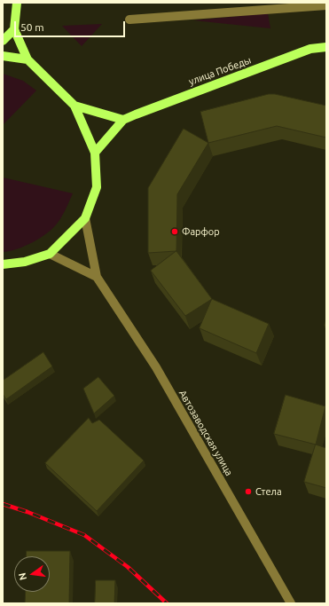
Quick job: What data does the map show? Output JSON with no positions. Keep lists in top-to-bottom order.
{
  "streets": {
    "main road": ["улица Победы"],
    "street": ["Автозаводская улица"]
  },
  "places": ["Фарфор", "Стела"],
  "scale_bar": "50 m",
  "north": "left"
}
